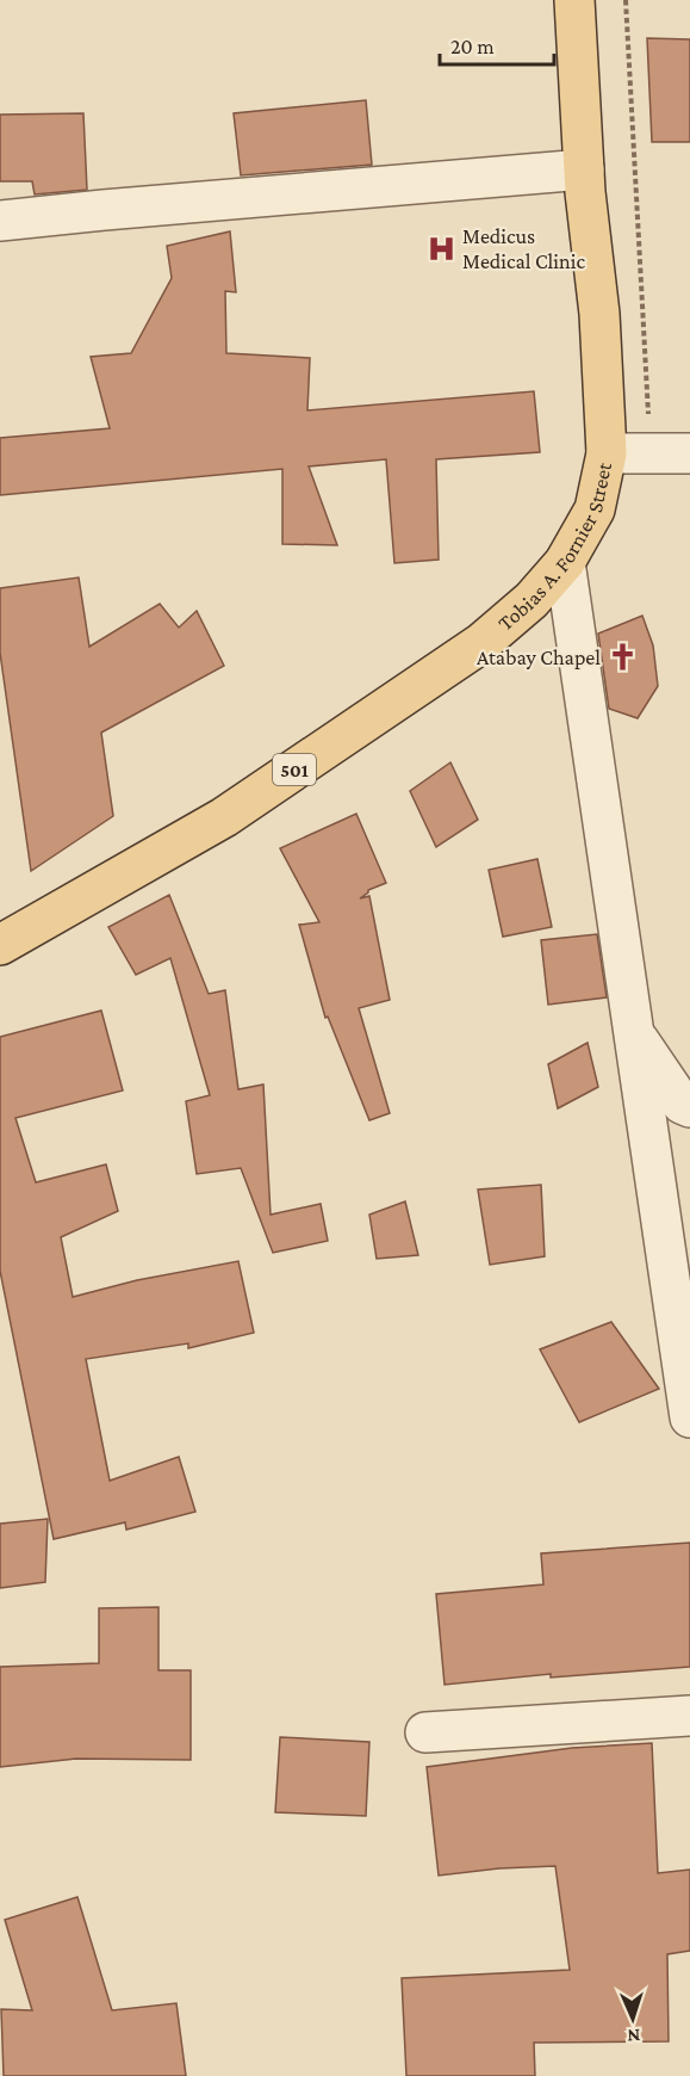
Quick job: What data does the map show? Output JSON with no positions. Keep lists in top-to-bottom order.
{
  "streets": {
    "main road": ["Tobias A. Fornier Street", "501"]
  },
  "places": {
    "hospital": ["Medicus Medical Clinic"],
    "church": ["Atabay Chapel"]
  },
  "scale_bar": "20 m",
  "north": "bottom"
}
